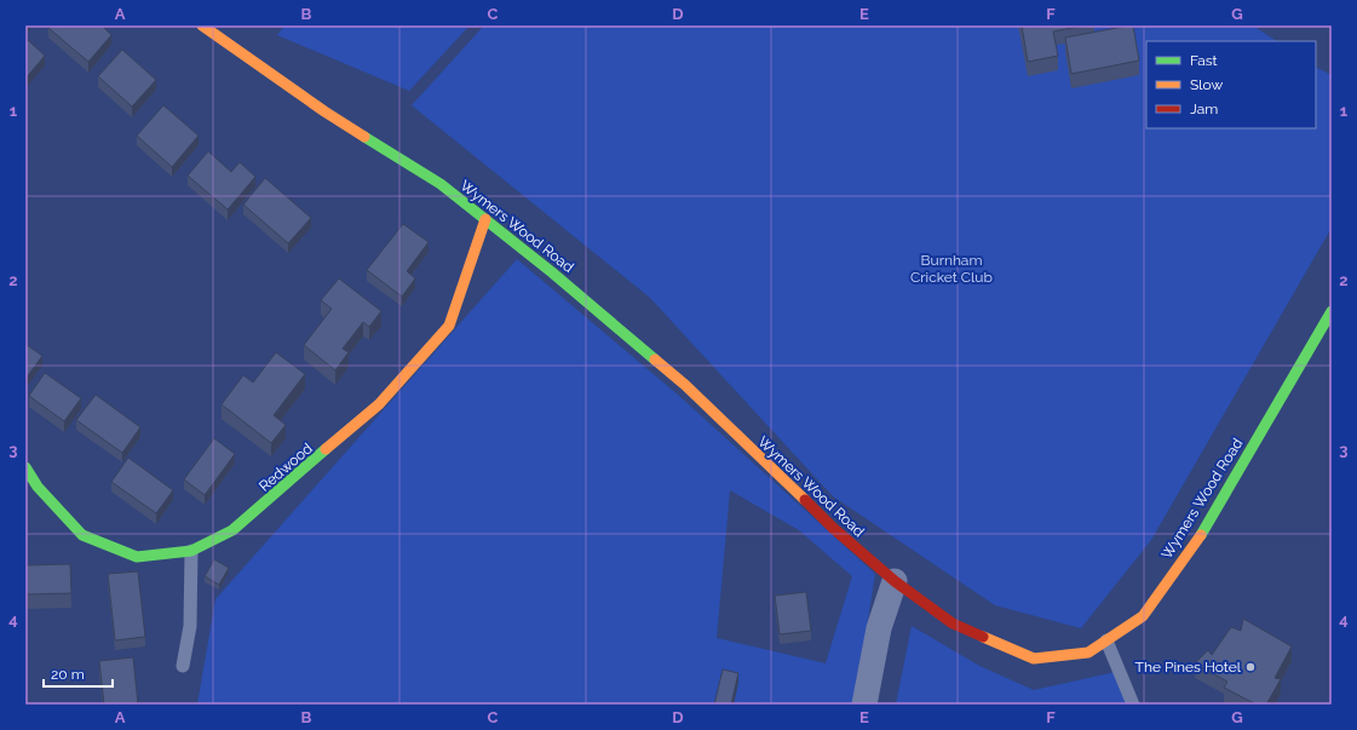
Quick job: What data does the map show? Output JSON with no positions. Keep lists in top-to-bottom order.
{
  "streets": {
    "street": ["Wymers Wood Road", "Redwood"]
  },
  "crossings": [
    ["Wymers Wood Road", "Redwood"]
  ],
  "parks": ["Burnham Cricket Club"],
  "places": ["The Pines Hotel"],
  "legend": ["Fast", "Slow", "Jam"],
  "scale_bar": "20 m",
  "grid": {
    "columns": [
      "A",
      "B",
      "C",
      "D",
      "E",
      "F",
      "G"
    ],
    "rows": [
      "1",
      "2",
      "3",
      "4"
    ]
  }
}
